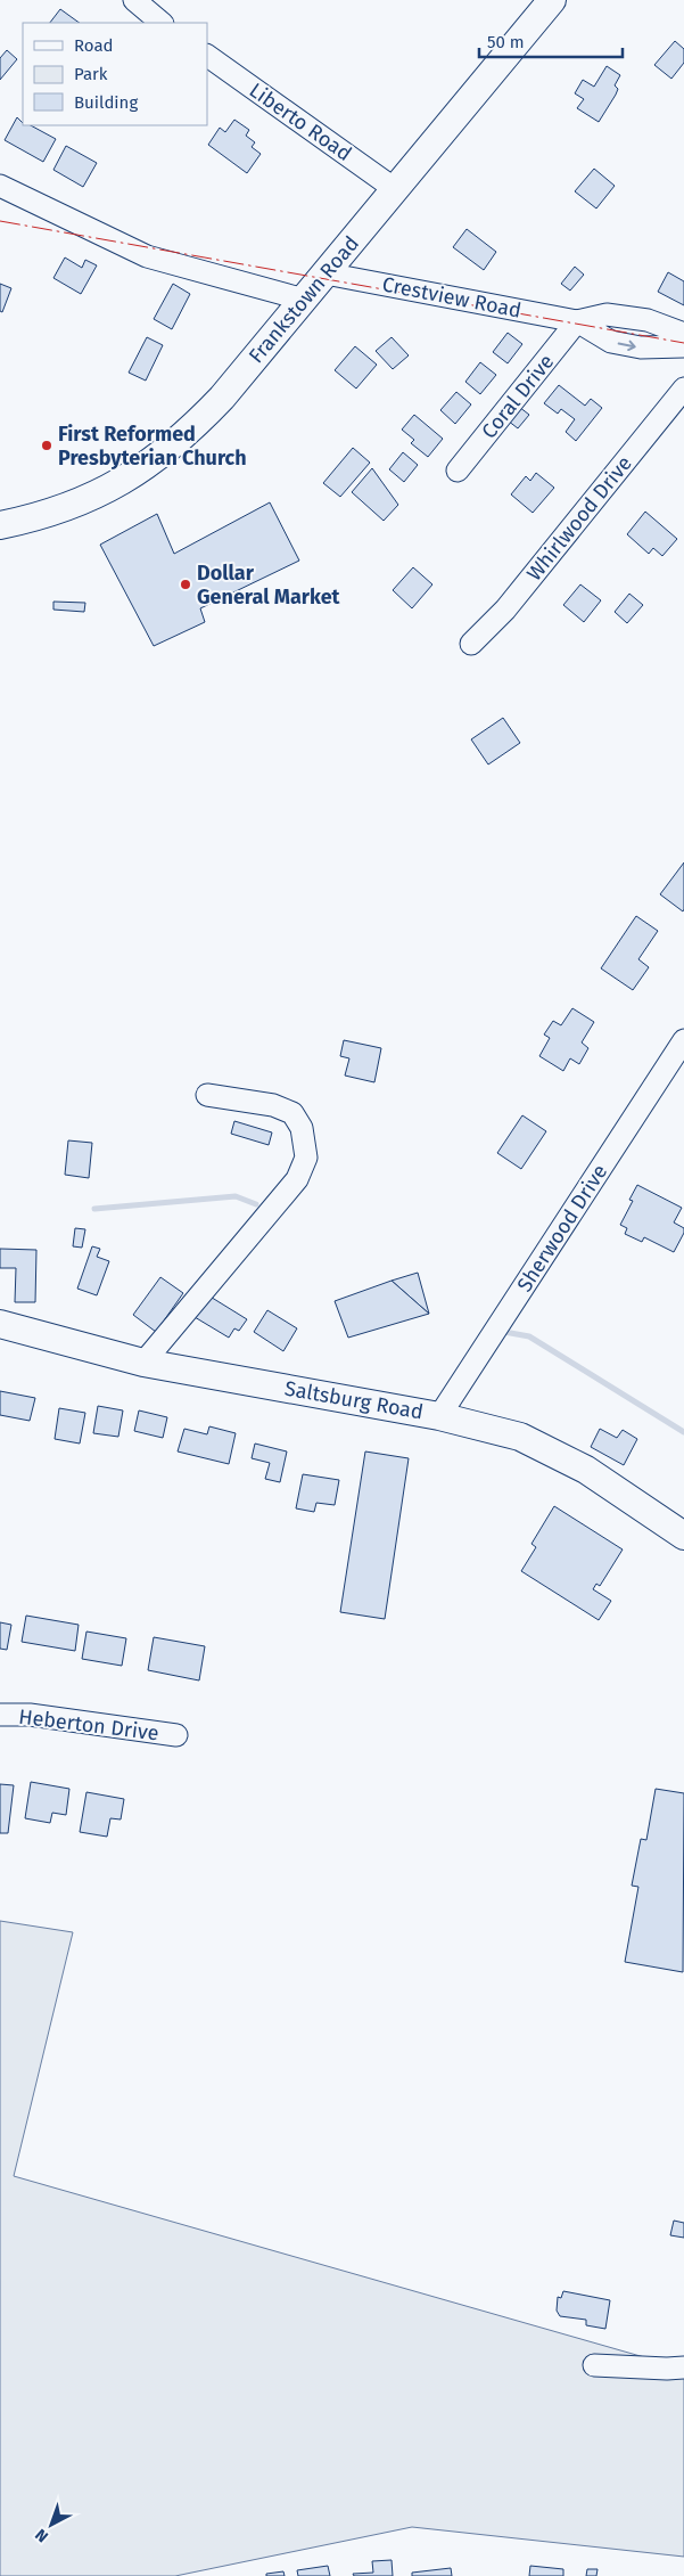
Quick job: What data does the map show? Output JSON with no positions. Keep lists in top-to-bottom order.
{
  "streets": {
    "main road": ["Frankstown Road", "Saltsburg Road"],
    "street": [
      "Liberto Road",
      "Crestview Road",
      "Coral Drive",
      "Whirlwood Drive",
      "Sherwood Drive",
      "Heberton Drive"
    ]
  },
  "crossings": [
    ["Liberto Road", "Frankstown Road"],
    ["Crestview Road", "Frankstown Road"],
    ["Crestview Road", "Coral Drive"],
    ["Sherwood Drive", "Saltsburg Road"]
  ],
  "places": ["First Reformed Presbyterian Church", "Dollar General Market"],
  "legend": ["Road", "Park", "Building"],
  "scale_bar": "50 m",
  "north": "bottom left"
}
